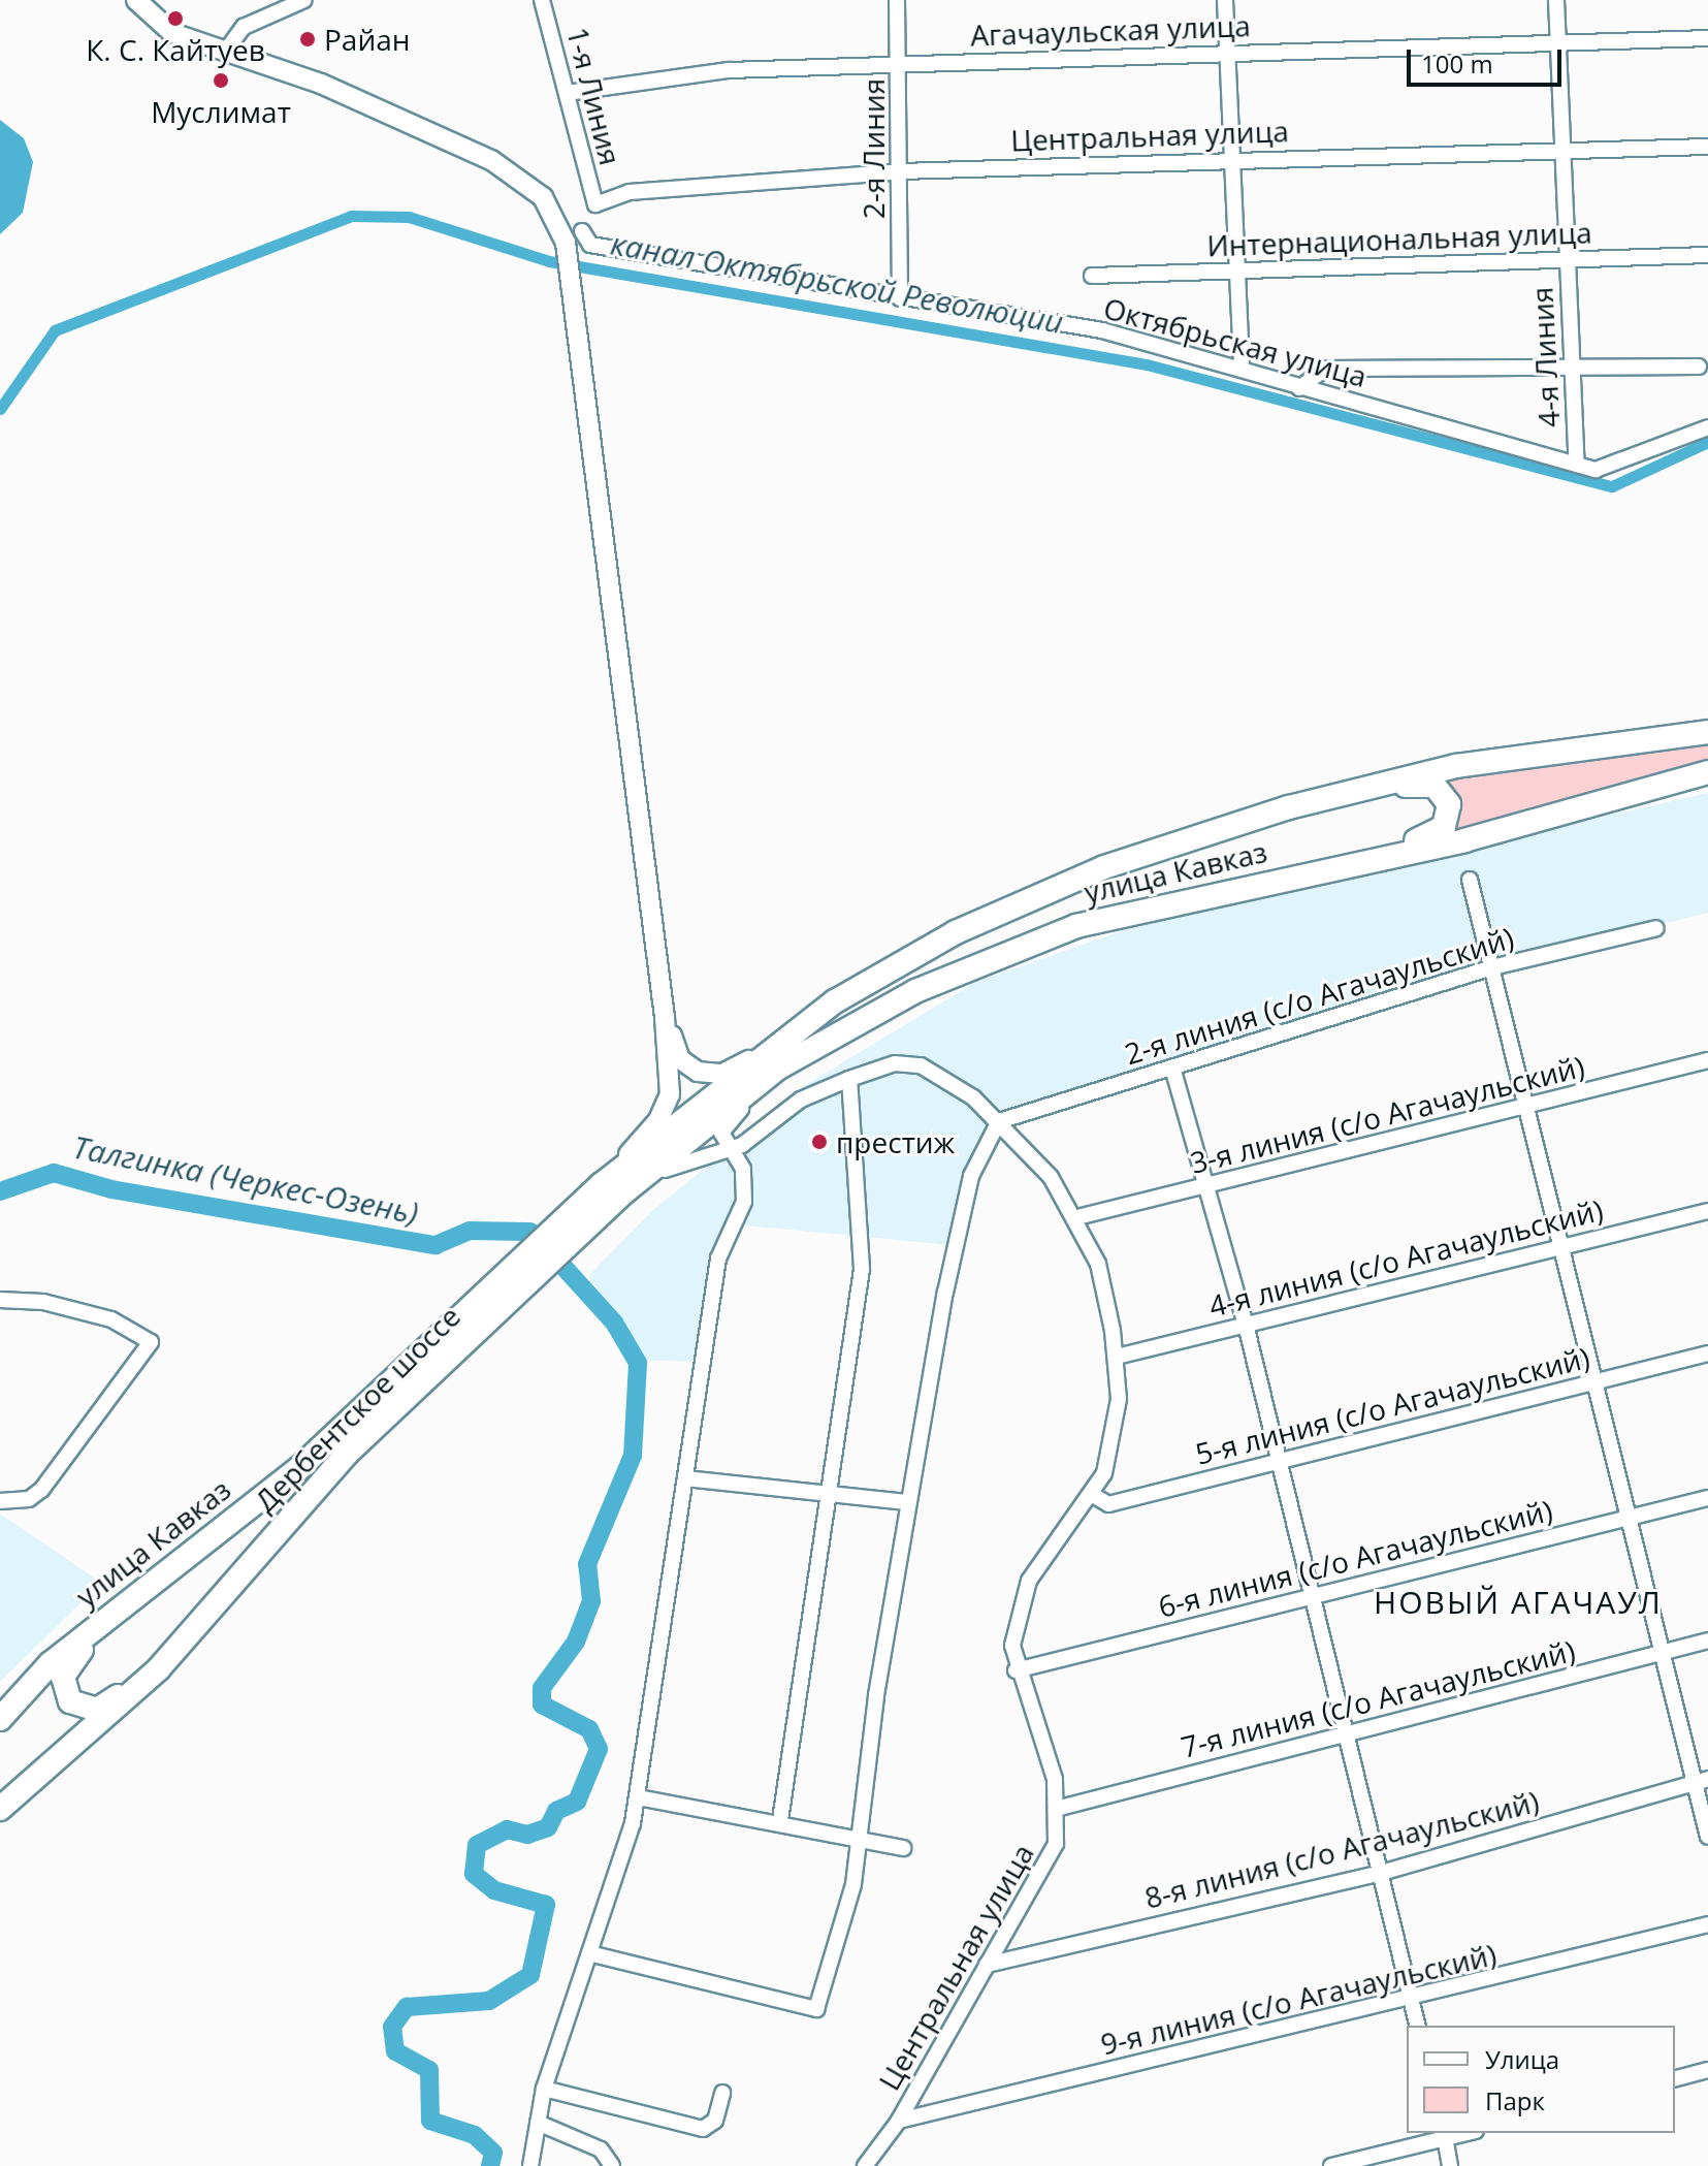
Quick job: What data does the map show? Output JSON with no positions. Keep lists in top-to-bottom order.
{
  "streets": {
    "highway": ["улица Кавказ", "Дербентское шоссе"],
    "street": [
      "Агачаульская улица",
      "1-я Линия",
      "Центральная улица",
      "2-я Линия",
      "Интернациональная улица",
      "Октябрьская улица",
      "4-я Линия",
      "2-я линия (с/о Агачаульский)",
      "3-я линия (с/о Агачаульский)",
      "4-я линия (с/о Агачаульский)",
      "5-я линия (с/о Агачаульский)",
      "6-я линия (с/о Агачаульский)",
      "7-я линия (с/о Агачаульский)",
      "8-я линия (с/о Агачаульский)",
      "9-я линия (с/о Агачаульский)"
    ]
  },
  "crossings": [
    ["Агачаульская улица", "1-я Линия"],
    ["Агачаульская улица", "2-я Линия"],
    ["Агачаульская улица", "4-я Линия"],
    ["1-я Линия", "Центральная улица"],
    ["Центральная улица", "2-я Линия"],
    ["Центральная улица", "4-я Линия"],
    ["Центральная улица", "7-я линия (с/о Агачаульский)"],
    ["Центральная улица", "8-я линия (с/о Агачаульский)"],
    ["Центральная улица", "9-я линия (с/о Агачаульский)"],
    ["2-я Линия", "Октябрьская улица"],
    ["Интернациональная улица", "4-я Линия"],
    ["Октябрьская улица", "4-я Линия"],
    ["улица Кавказ", "Дербентское шоссе"]
  ],
  "districts": ["НОВЫЙ АГАЧАУЛ"],
  "water": ["канал Октябрьской Революции", "Талгинка (Черкес-Озень)"],
  "places": [
    "К. С. Кайтуев",
    "Райан",
    "Муслимат",
    "престиж"
  ],
  "legend": ["Улица", "Парк"],
  "scale_bar": "100 m"
}
